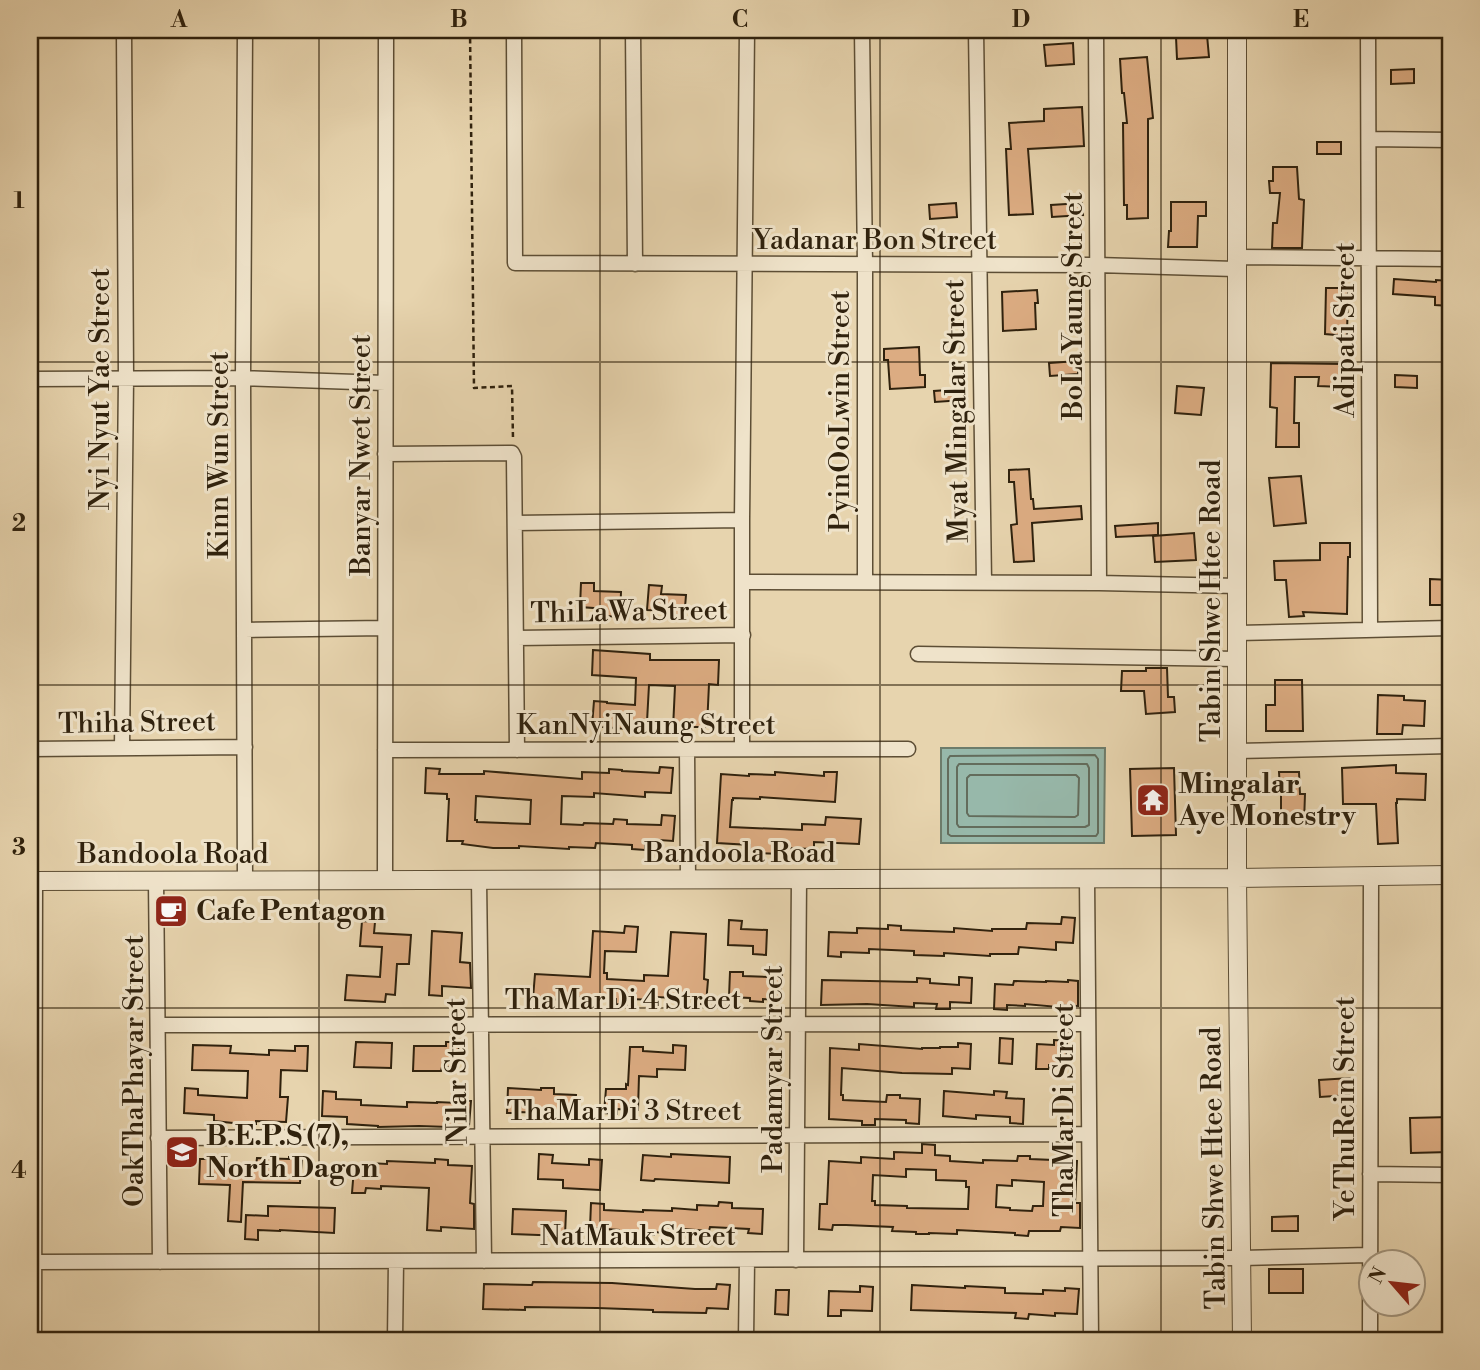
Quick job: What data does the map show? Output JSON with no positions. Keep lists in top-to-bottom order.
{
  "streets": {
    "street": [
      "Yadanar Bon Street",
      "BoLaYaung Street",
      "Adipati Street",
      "Nyi Nyut Yae Street",
      "PyinOoLwin Street",
      "Myat Mingalar Street",
      "Kinn Wun Street",
      "Banyar Nwet Street",
      "Tabin Shwe Htee Road",
      "ThiLaWa Street",
      "Thiha Street",
      "KanNyiNaung Street",
      "Bandoola Road",
      "ThaMarDi 4 Street",
      "Padamyar Street",
      "OakThaPhayar Street",
      "Nilar Street",
      "YeThuRein Street",
      "ThaMarDi Street",
      "ThaMarDi 3 Street",
      "NatMauk Street"
    ]
  },
  "crossings": [
    ["Yadanar Bon Street", "BoLaYaung Street"],
    ["Yadanar Bon Street", "Adipati Street"],
    ["Yadanar Bon Street", "PyinOoLwin Street"],
    ["Yadanar Bon Street", "Myat Mingalar Street"],
    ["Yadanar Bon Street", "Tabin Shwe Htee Road"],
    ["Nyi Nyut Yae Street", "Thiha Street"],
    ["Kinn Wun Street", "Thiha Street"],
    ["Kinn Wun Street", "Bandoola Road"],
    ["Banyar Nwet Street", "KanNyiNaung Street"],
    ["Banyar Nwet Street", "Bandoola Road"],
    ["Tabin Shwe Htee Road", "Bandoola Road"],
    ["Tabin Shwe Htee Road", "NatMauk Street"],
    ["Bandoola Road", "Padamyar Street"],
    ["Bandoola Road", "OakThaPhayar Street"],
    ["Bandoola Road", "Nilar Street"],
    ["Bandoola Road", "YeThuRein Street"],
    ["Bandoola Road", "ThaMarDi Street"],
    ["ThaMarDi 4 Street", "Padamyar Street"],
    ["ThaMarDi 4 Street", "OakThaPhayar Street"],
    ["ThaMarDi 4 Street", "Nilar Street"],
    ["ThaMarDi 4 Street", "ThaMarDi Street"],
    ["Padamyar Street", "ThaMarDi 3 Street"],
    ["Padamyar Street", "NatMauk Street"],
    ["OakThaPhayar Street", "ThaMarDi 3 Street"],
    ["OakThaPhayar Street", "NatMauk Street"],
    ["Nilar Street", "ThaMarDi 3 Street"],
    ["Nilar Street", "NatMauk Street"],
    ["ThaMarDi Street", "ThaMarDi 3 Street"],
    ["ThaMarDi Street", "NatMauk Street"]
  ],
  "places": {
    "temple": ["Mingalar Aye Monestry"],
    "cafe": ["Cafe Pentagon"],
    "school or university": ["B.E.P.S (7), North Dagon"]
  },
  "north": "top left",
  "grid": {
    "columns": [
      "A",
      "B",
      "C",
      "D",
      "E"
    ],
    "rows": [
      "1",
      "2",
      "3",
      "4"
    ]
  }
}
